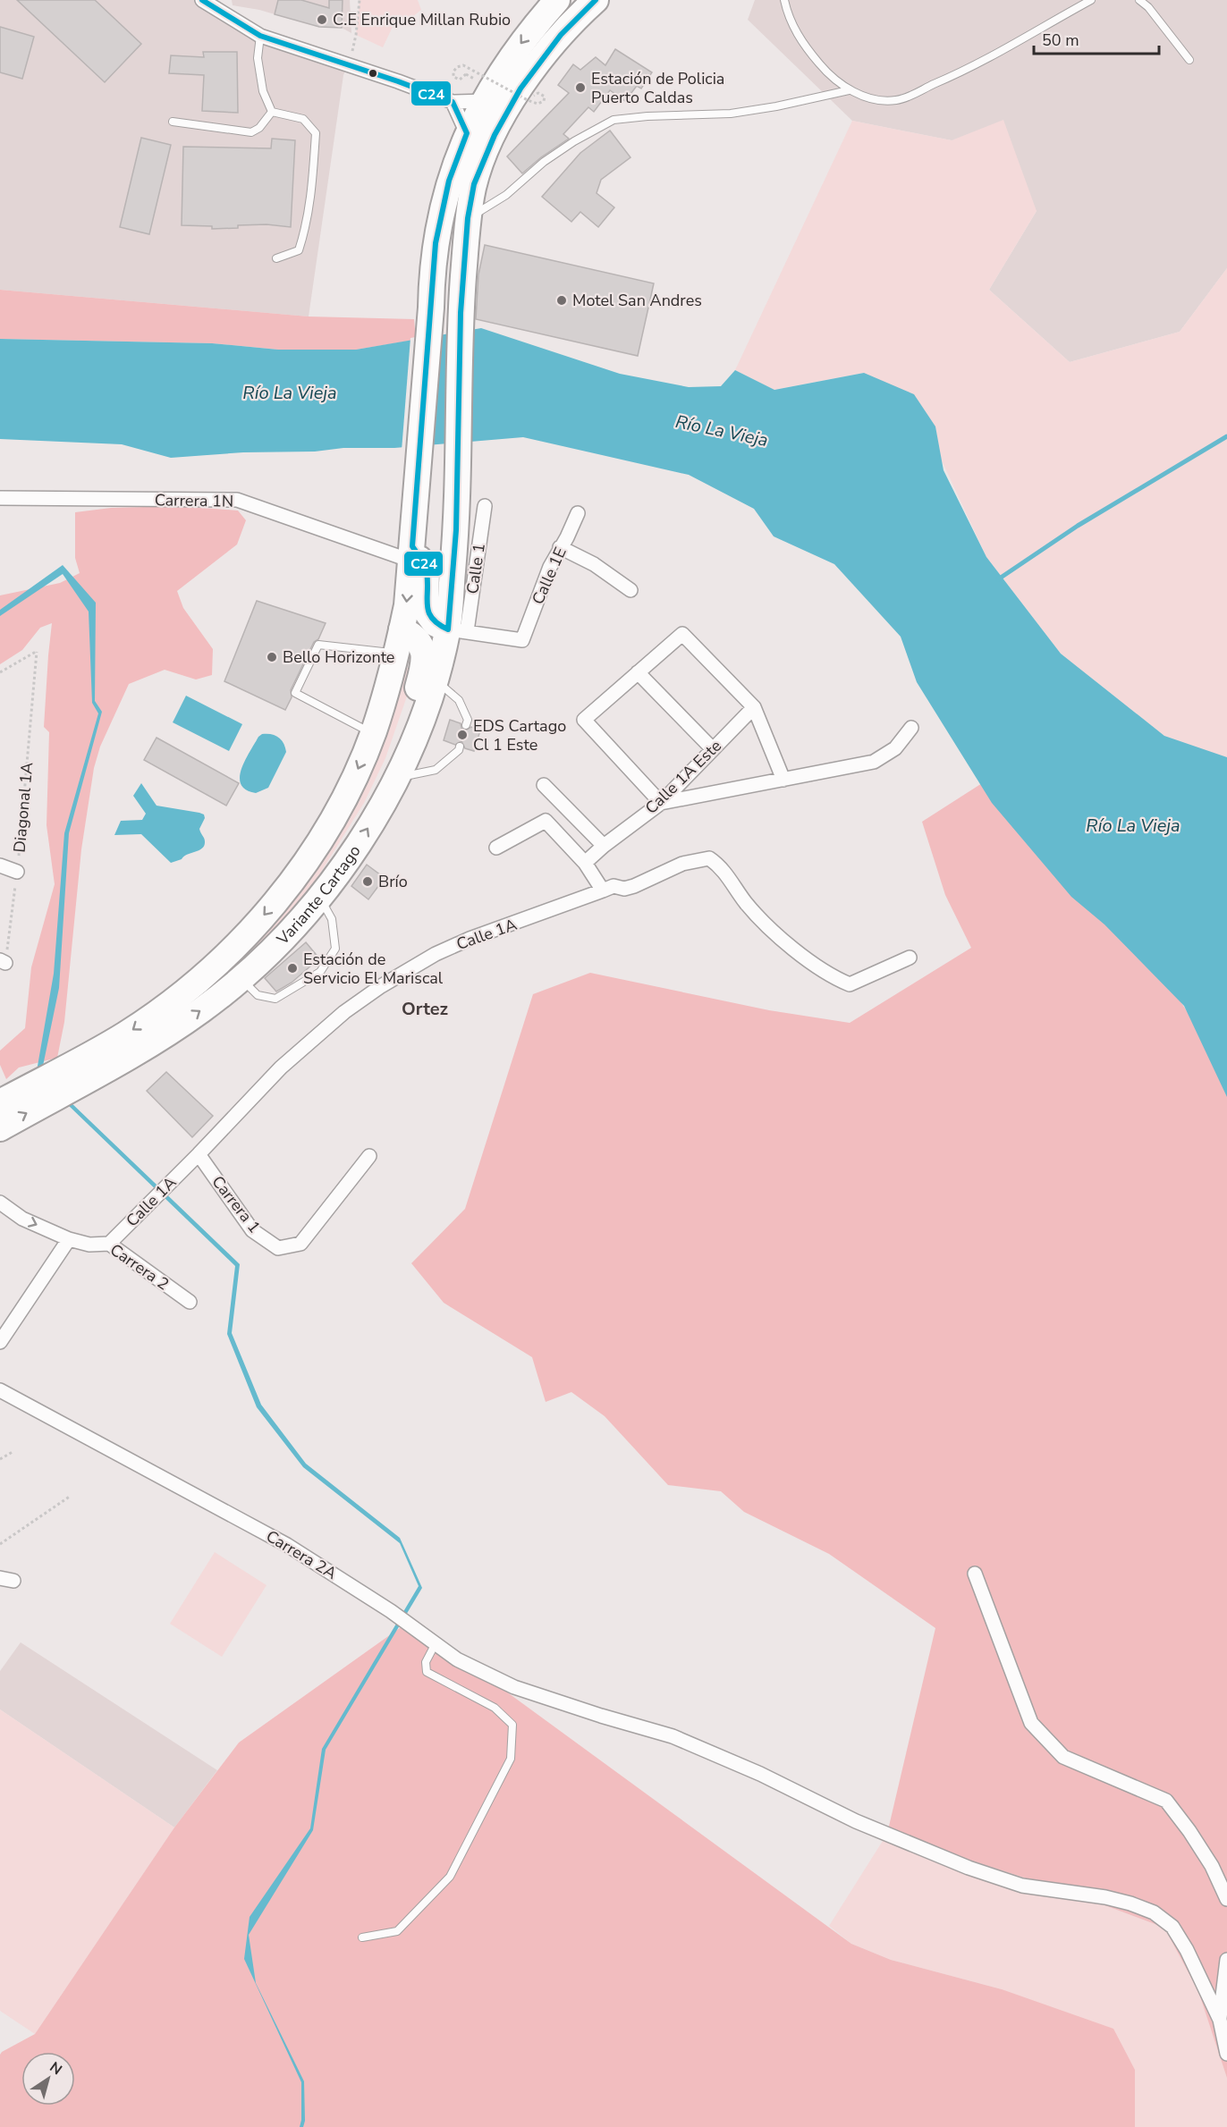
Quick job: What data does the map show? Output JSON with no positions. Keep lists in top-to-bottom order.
{
  "streets": {
    "highway": ["Variante Cartago"],
    "street": [
      "Carrera 1N",
      "Calle 1",
      "Calle 1E",
      "Calle 1A Este",
      "Calle 1A",
      "Carrera 1",
      "Carrera 2",
      "Carrera 2A"
    ],
    "path": ["Diagonal 1A"]
  },
  "crossings": [
    ["Carrera 1N", "Variante Cartago"],
    ["Calle 1", "Calle 1E"],
    ["Calle 1", "Variante Cartago"],
    ["Calle 1E", "Variante Cartago"],
    ["Calle 1A", "Carrera 1"],
    ["Calle 1A", "Carrera 2"]
  ],
  "one_way": ["Carrera 2"],
  "districts": ["Ortez"],
  "water": ["Río La Vieja"],
  "places": [
    "C.E Enrique Millan Rubio",
    "Estación de Policia Puerto Caldas",
    "Motel San Andres",
    "Bello Horizonte",
    "EDS Cartago Cl 1 Este",
    "Brío",
    "Estación de Servicio El Mariscal"
  ],
  "lines": ["transit line C24"],
  "scale_bar": "50 m",
  "north": "top right"
}
